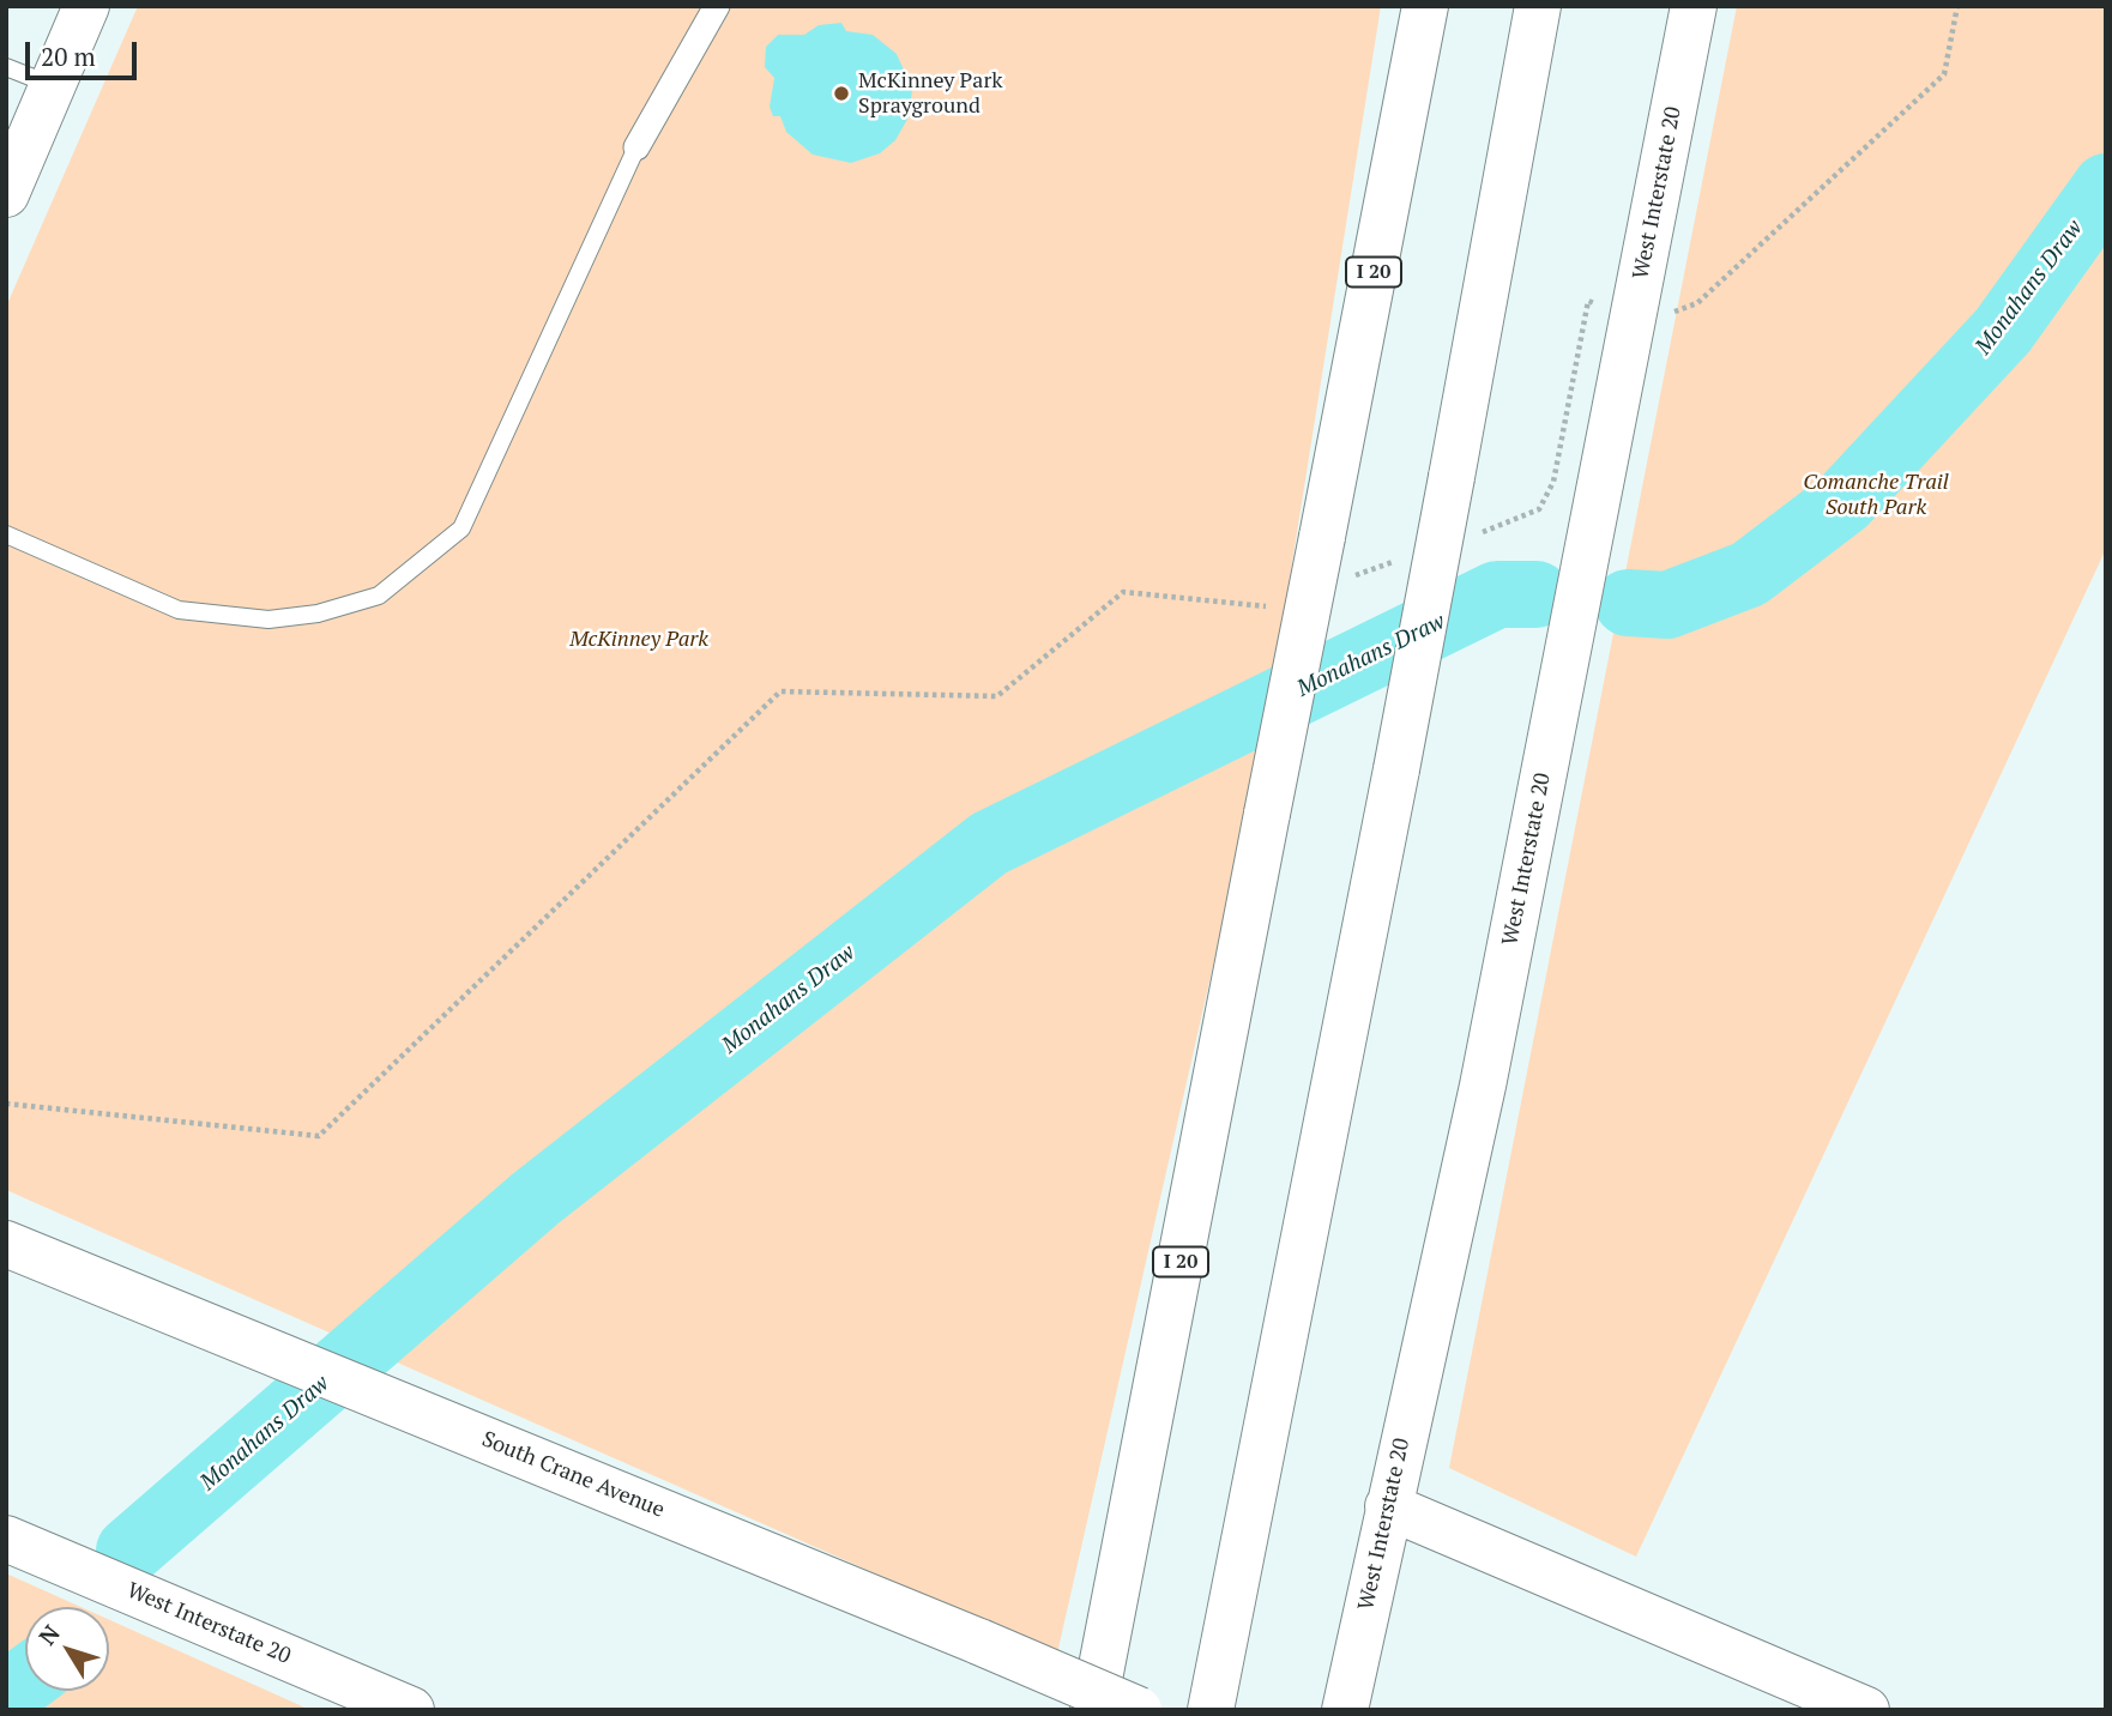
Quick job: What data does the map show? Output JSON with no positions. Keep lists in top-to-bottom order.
{
  "streets": {
    "main road": ["West Interstate 20", "I 20", "South Crane Avenue"]
  },
  "water": ["Monahans Draw"],
  "parks": ["Comanche Trail South Park", "McKinney Park"],
  "places": ["McKinney Park Sprayground"],
  "scale_bar": "20 m",
  "north": "top left"
}
